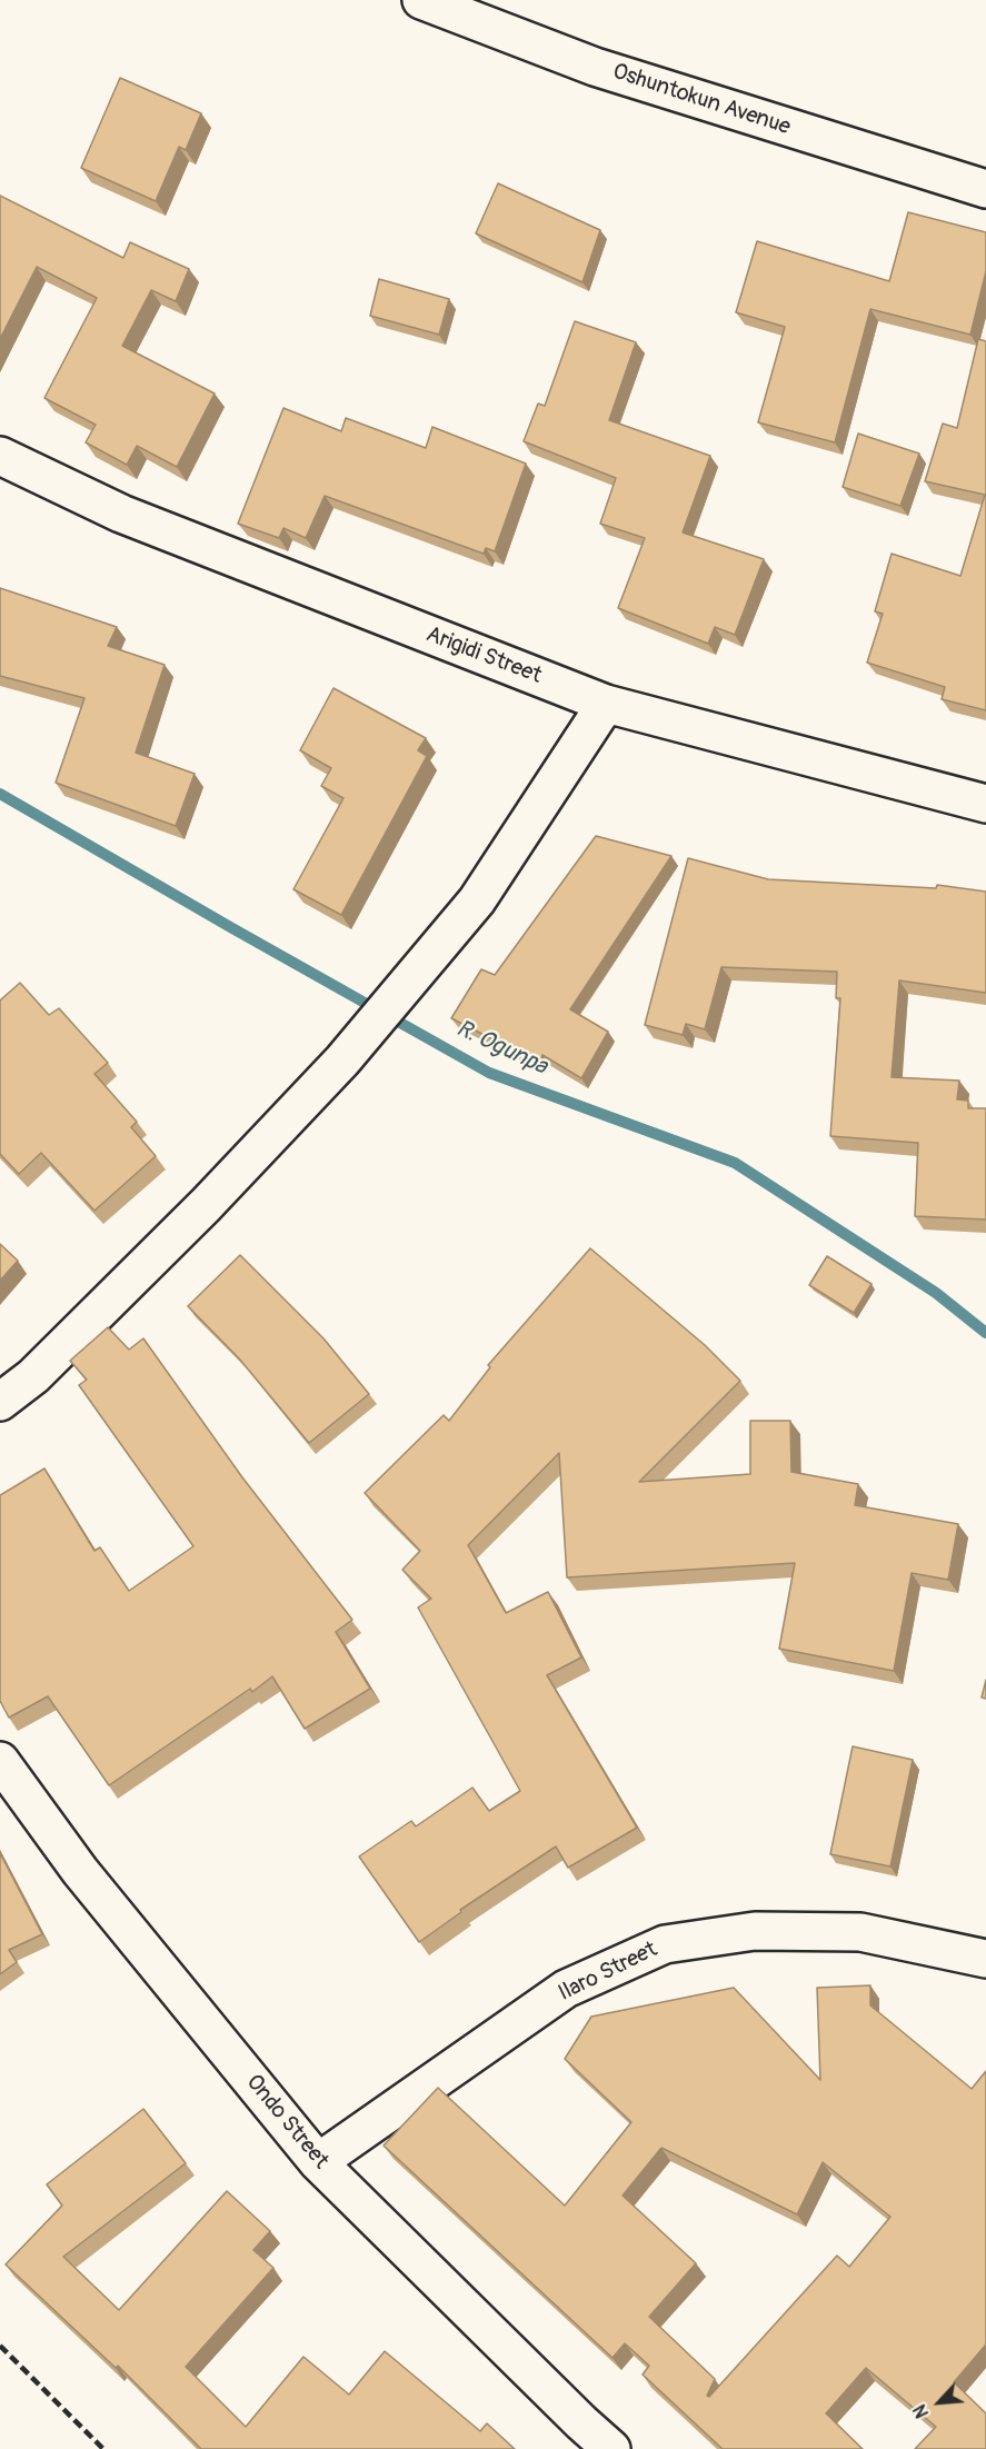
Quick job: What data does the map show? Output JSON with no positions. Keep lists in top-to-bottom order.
{
  "streets": {
    "street": [
      "Oshuntokun Avenue",
      "Arigidi Street",
      "Ilaro Street",
      "Ondo Street"
    ]
  },
  "crossings": [
    ["Ilaro Street", "Ondo Street"]
  ],
  "water": ["R. Ogunpa"],
  "north": "bottom left"
}
